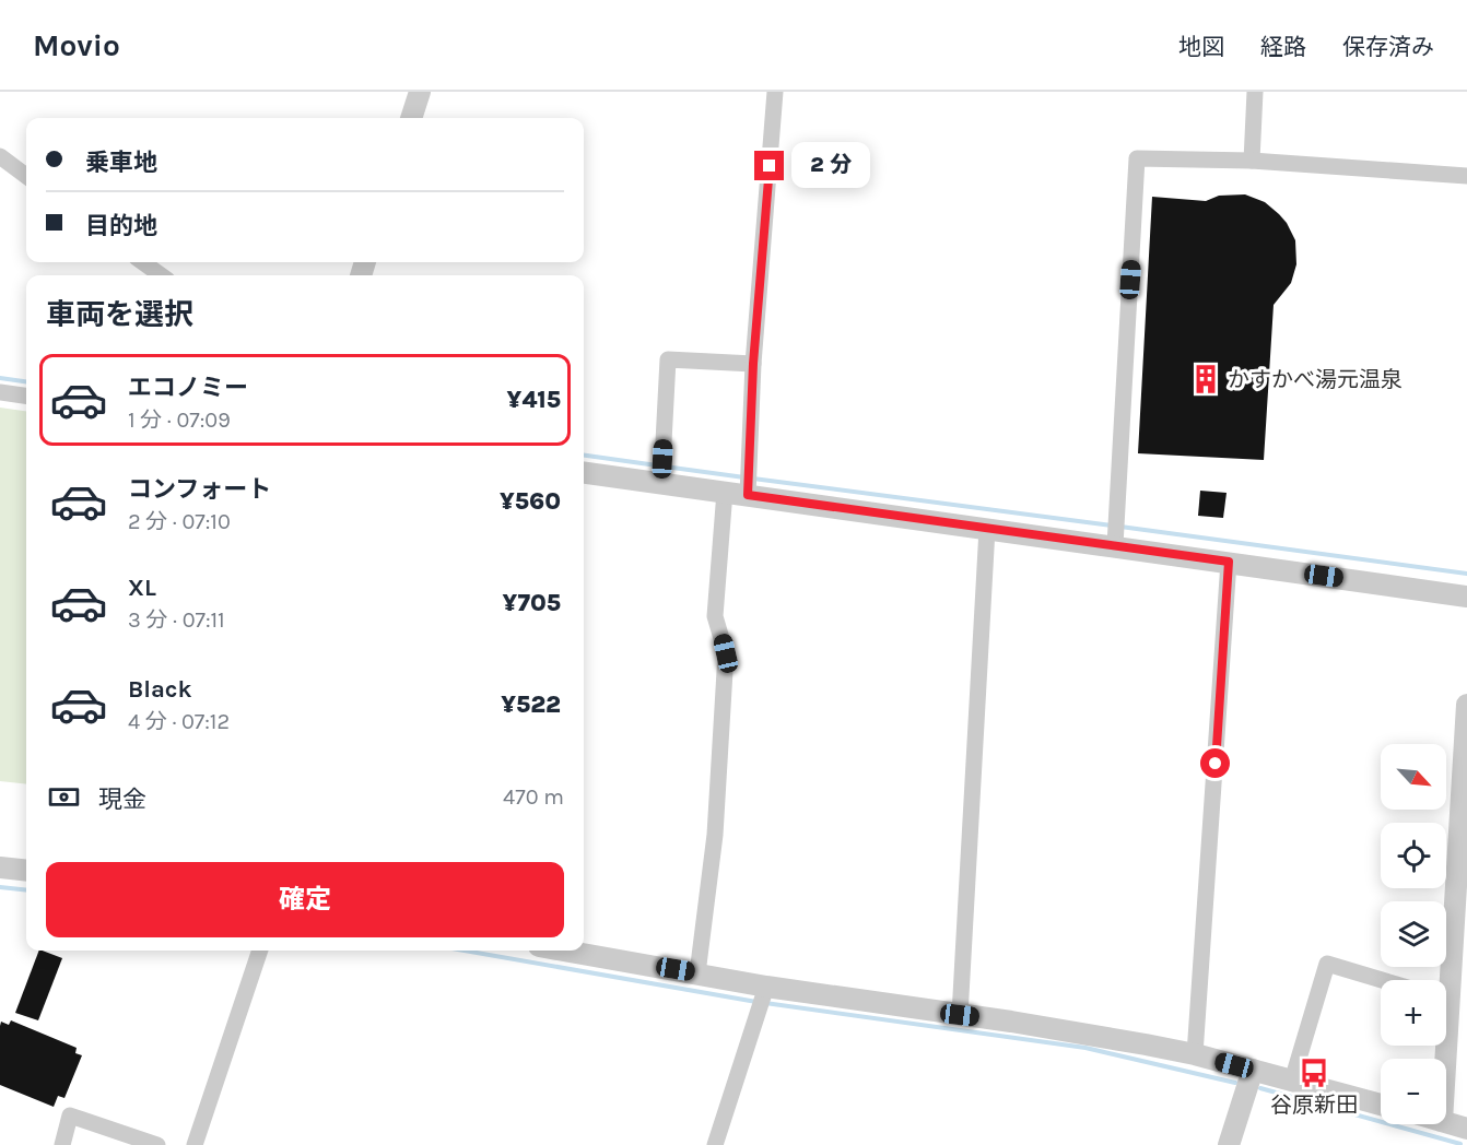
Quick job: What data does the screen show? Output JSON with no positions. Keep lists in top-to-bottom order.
{
  "places": {
    "building": ["かすかべ湯元温泉"],
    "bus stop": ["谷原新田"]
  },
  "north": "bottom right",
  "page": {
    "header": "Movio",
    "nav": ["地図", "経路", "保存済み"],
    "banner": ["乗車地", "目的地"],
    "bubble": "2 分",
    "heading": "車両を選択",
    "list": [
      {
        "name": "エコノミー",
        "note": "1 分 · 07:09",
        "value": "¥415"
      },
      {
        "name": "コンフォート",
        "note": "2 分 · 07:10",
        "value": "¥560"
      },
      {
        "name": "XL",
        "note": "3 分 · 07:11",
        "value": "¥705"
      },
      {
        "name": "Black",
        "note": "4 分 · 07:12",
        "value": "¥522"
      }
    ],
    "map_buttons": ["+", "−"],
    "pay": ["現金", "470 m"],
    "buttons": "確定"
  }
}
